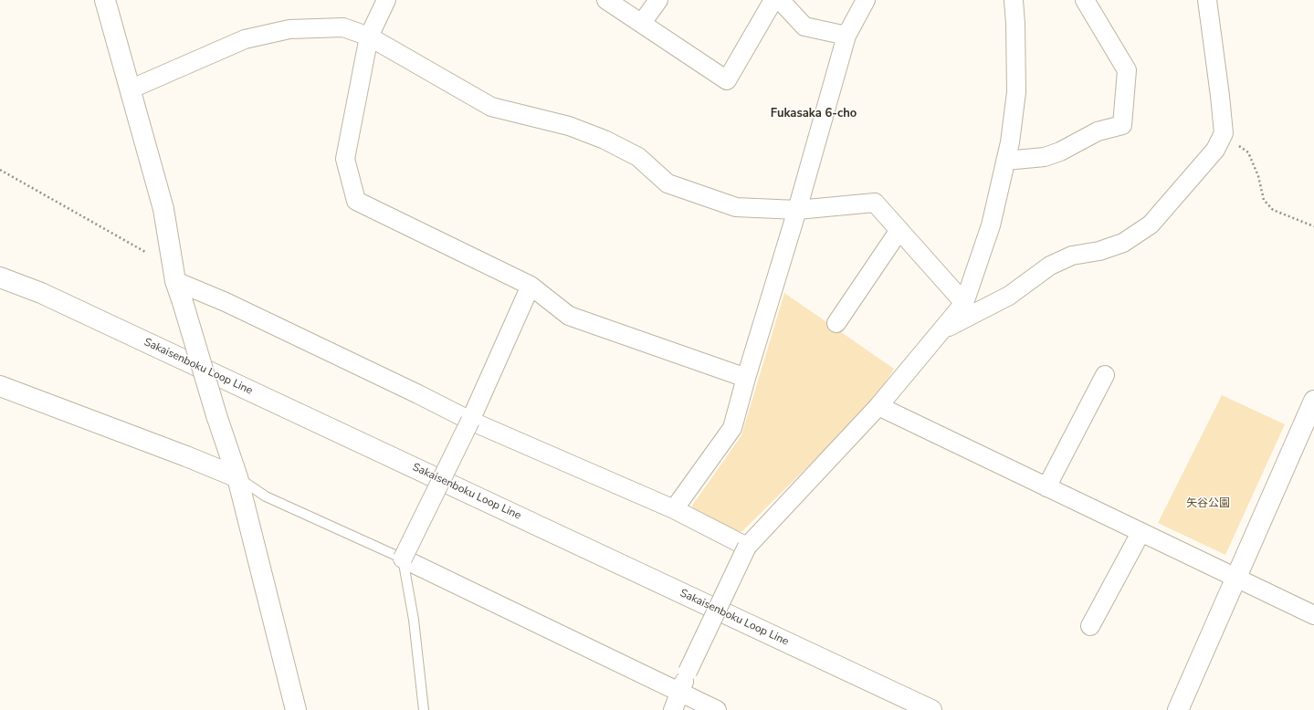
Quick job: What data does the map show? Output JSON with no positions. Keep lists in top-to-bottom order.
{
  "streets": {
    "street": ["Sakaisenboku Loop Line"]
  },
  "districts": ["Fukasaka 6-cho"],
  "parks": ["矢谷公園"]
}
